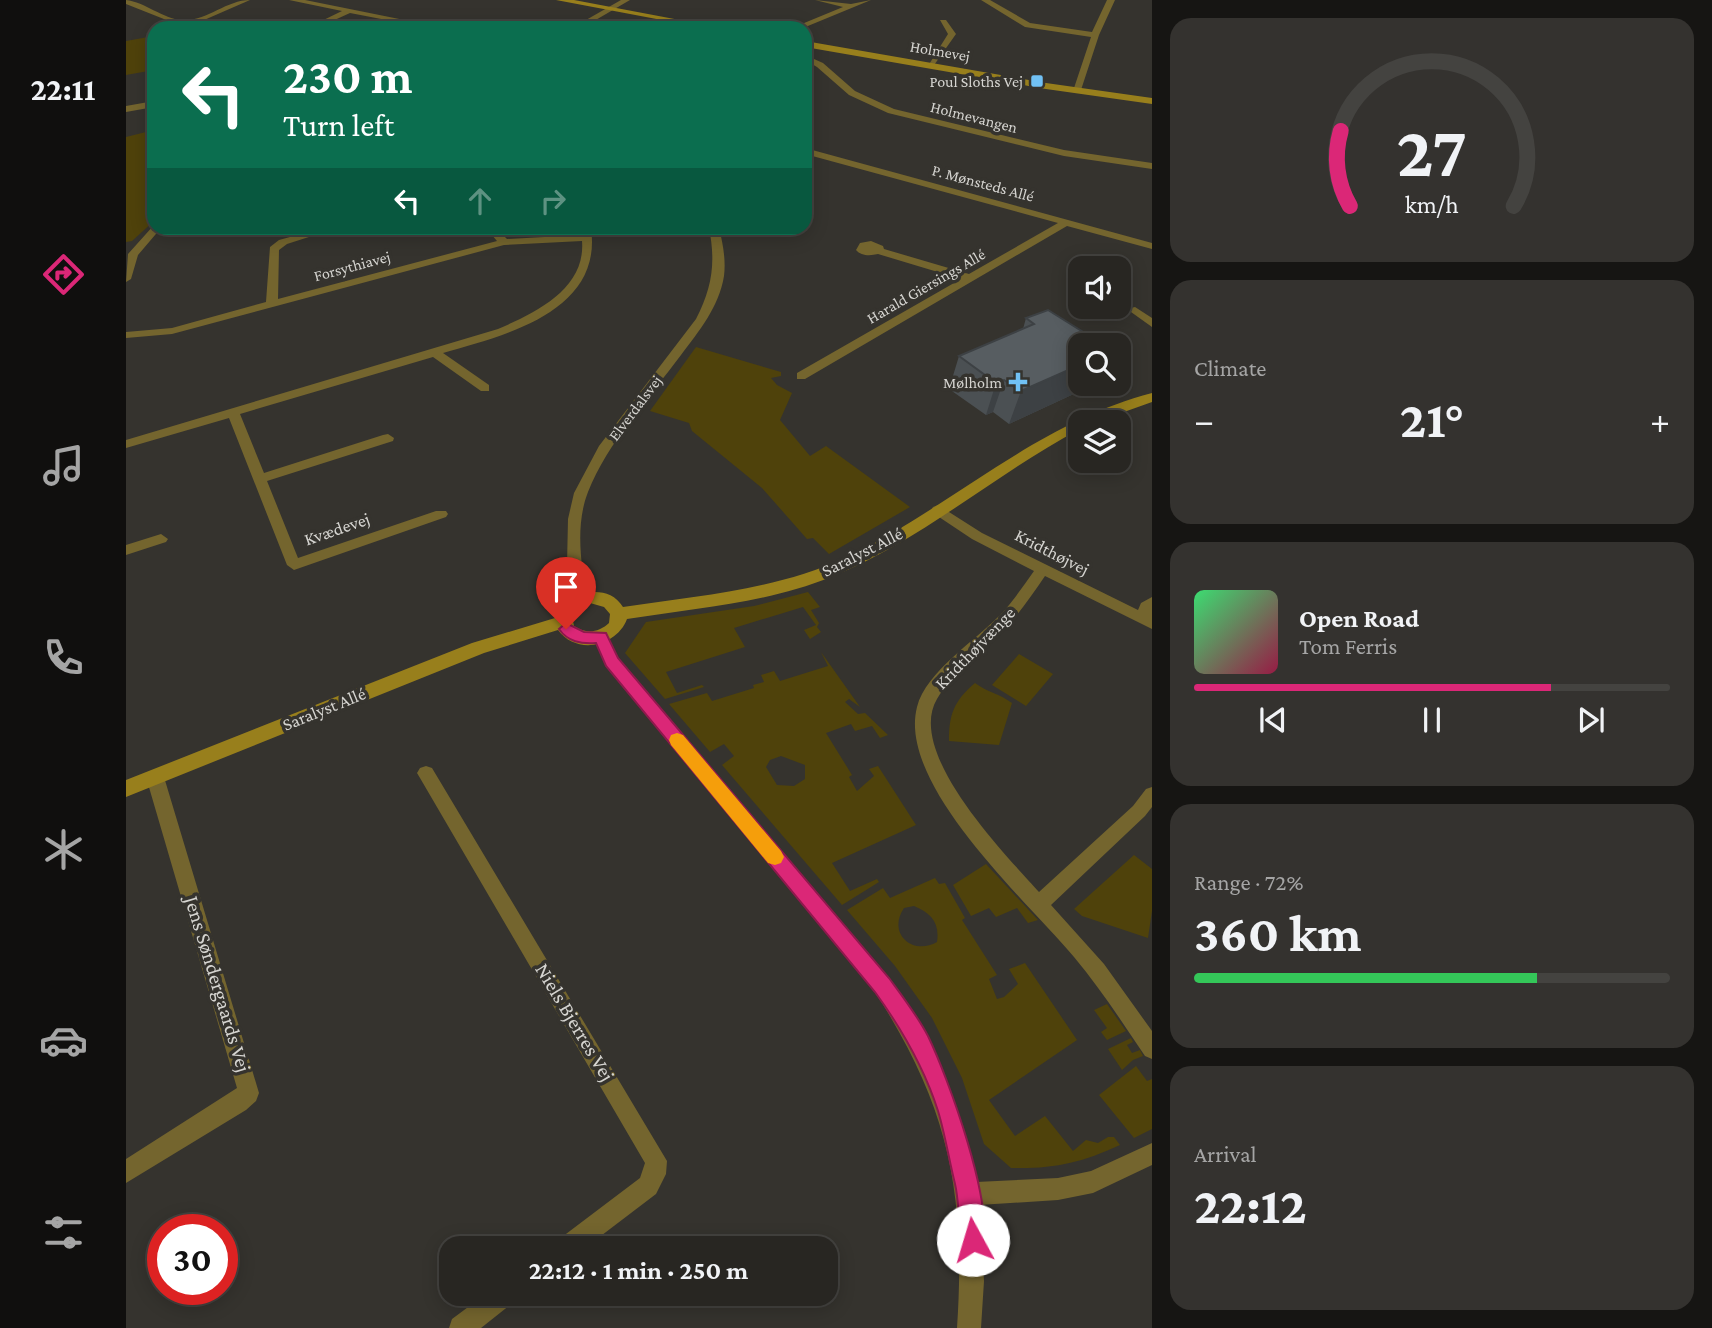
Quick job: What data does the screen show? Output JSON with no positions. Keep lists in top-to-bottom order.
{
  "streets": {
    "street": [
      "Holmevej",
      "Holmevangen",
      "P. Mønsteds Allé",
      "Forsythiavej",
      "Harald Giersings Allé",
      "Elverdalsvej",
      "Kvædevej",
      "Saralyst Allé",
      "Kridthøjvej",
      "Kridthøjvænge",
      "Jens Søndergaards Vej",
      "Niels Bjerres Vej"
    ]
  },
  "crossings": [
    ["P. Mønsteds Allé", "Harald Giersings Allé"],
    ["Elverdalsvej", "Saralyst Allé"],
    ["Saralyst Allé", "Kridthøjvej"],
    ["Saralyst Allé", "Jens Søndergaards Vej"],
    ["Kridthøjvej", "Kridthøjvænge"]
  ],
  "places": {
    "transit": ["Poul Sloths Vej"],
    "health": ["Mølholm"]
  },
  "page": {
    "tabs": "22:11",
    "turn": ["230 m", "Turn left"],
    "tile": [
      "Climate",
      ["Range · 72%", "360 km"],
      ["Arrival", "22:12"]
    ],
    "heat": ["−", "21°", "+"],
    "song": ["Open Road", "Tom Ferris"],
    "limit": "30",
    "trip": "22:12 · 1 min · 250 m",
    "gauge": ["27", "km/h"]
  }
}
